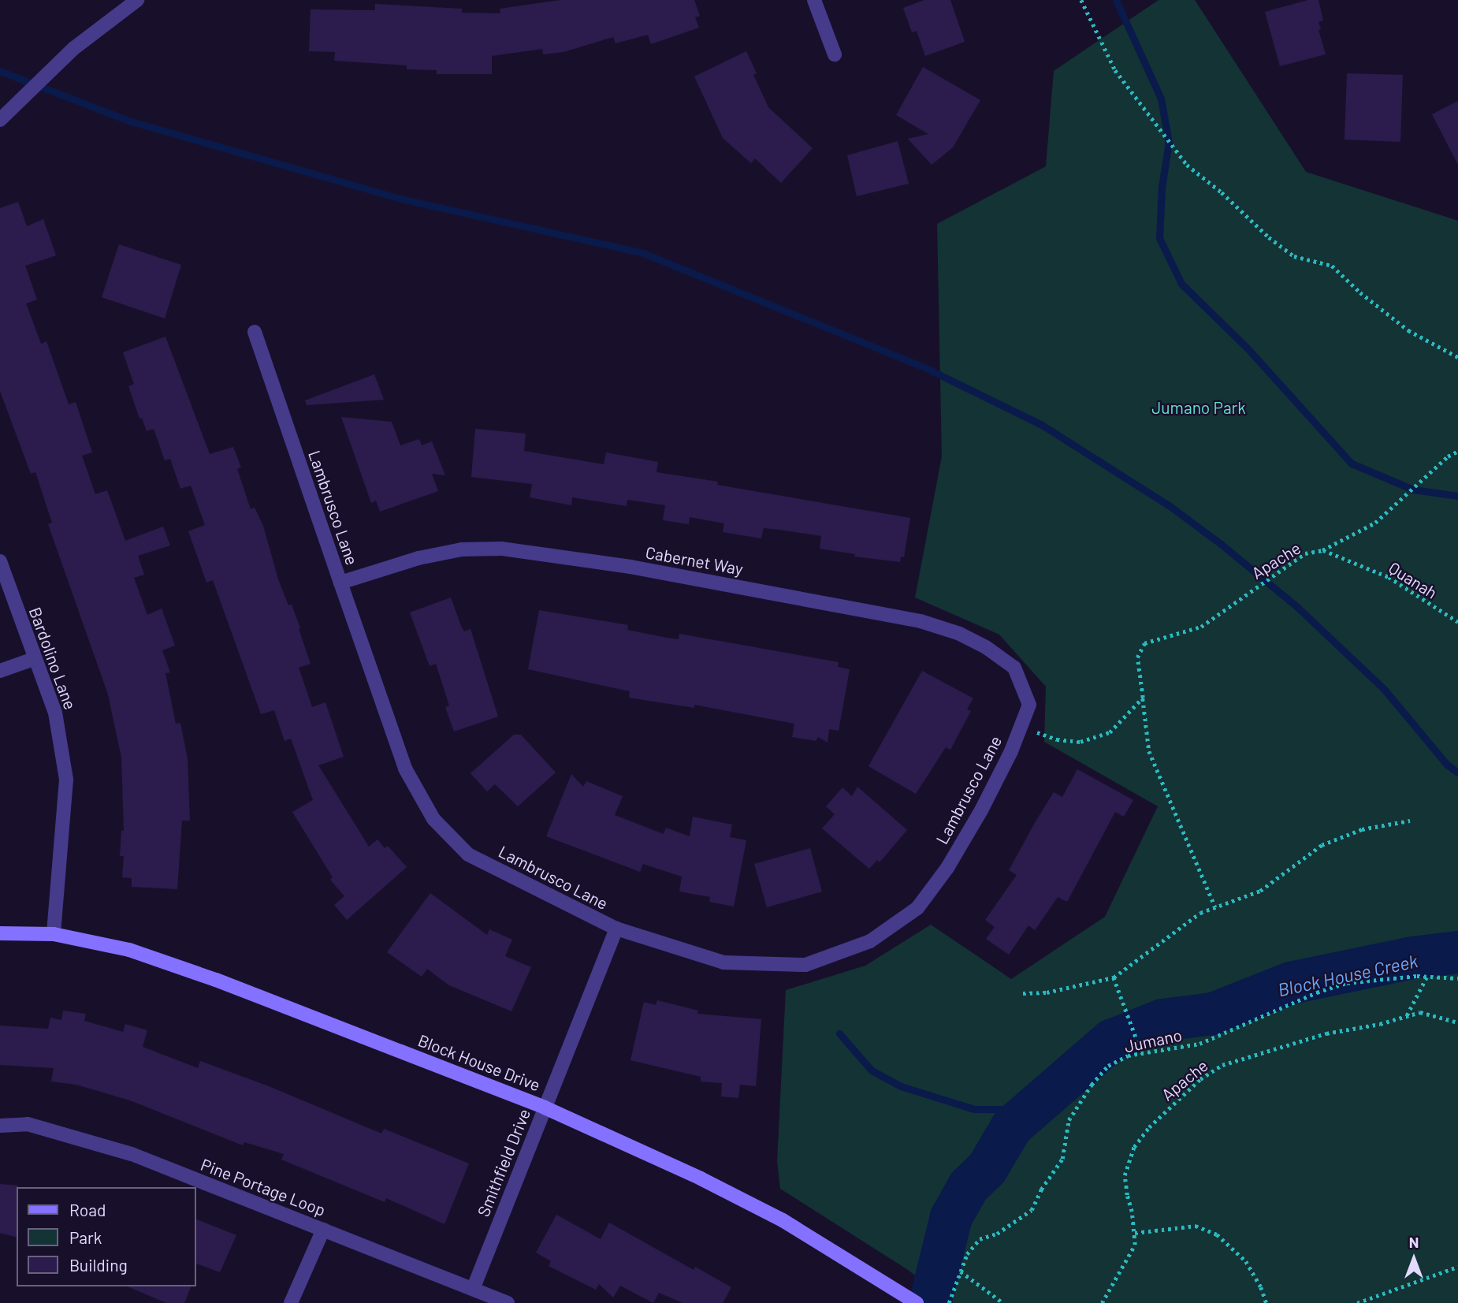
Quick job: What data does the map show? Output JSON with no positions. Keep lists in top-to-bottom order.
{
  "streets": {
    "street": [
      "Lambrusco Lane",
      "Cabernet Way",
      "Bardolino Lane",
      "Block House Drive",
      "Smithfield Drive",
      "Pine Portage Loop"
    ],
    "path": ["Apache", "Quanah", "Jumano"]
  },
  "crossings": [
    ["Lambrusco Lane", "Cabernet Way"],
    ["Lambrusco Lane", "Smithfield Drive"],
    ["Apache", "Quanah"],
    ["Bardolino Lane", "Block House Drive"],
    ["Block House Drive", "Smithfield Drive"],
    ["Smithfield Drive", "Pine Portage Loop"]
  ],
  "water": ["Block House Creek"],
  "parks": ["Jumano Park"],
  "legend": ["Road", "Park", "Building"],
  "north": "top"
}
